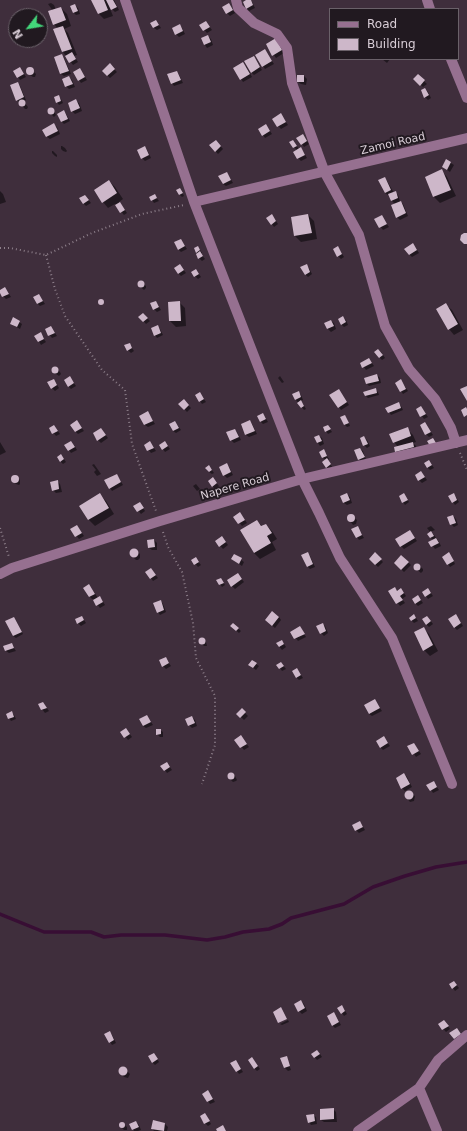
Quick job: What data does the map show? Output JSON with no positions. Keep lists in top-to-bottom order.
{
  "streets": {
    "street": ["Zamoi Road", "Napere Road"]
  },
  "legend": ["Road", "Building"],
  "north": "bottom left"
}
